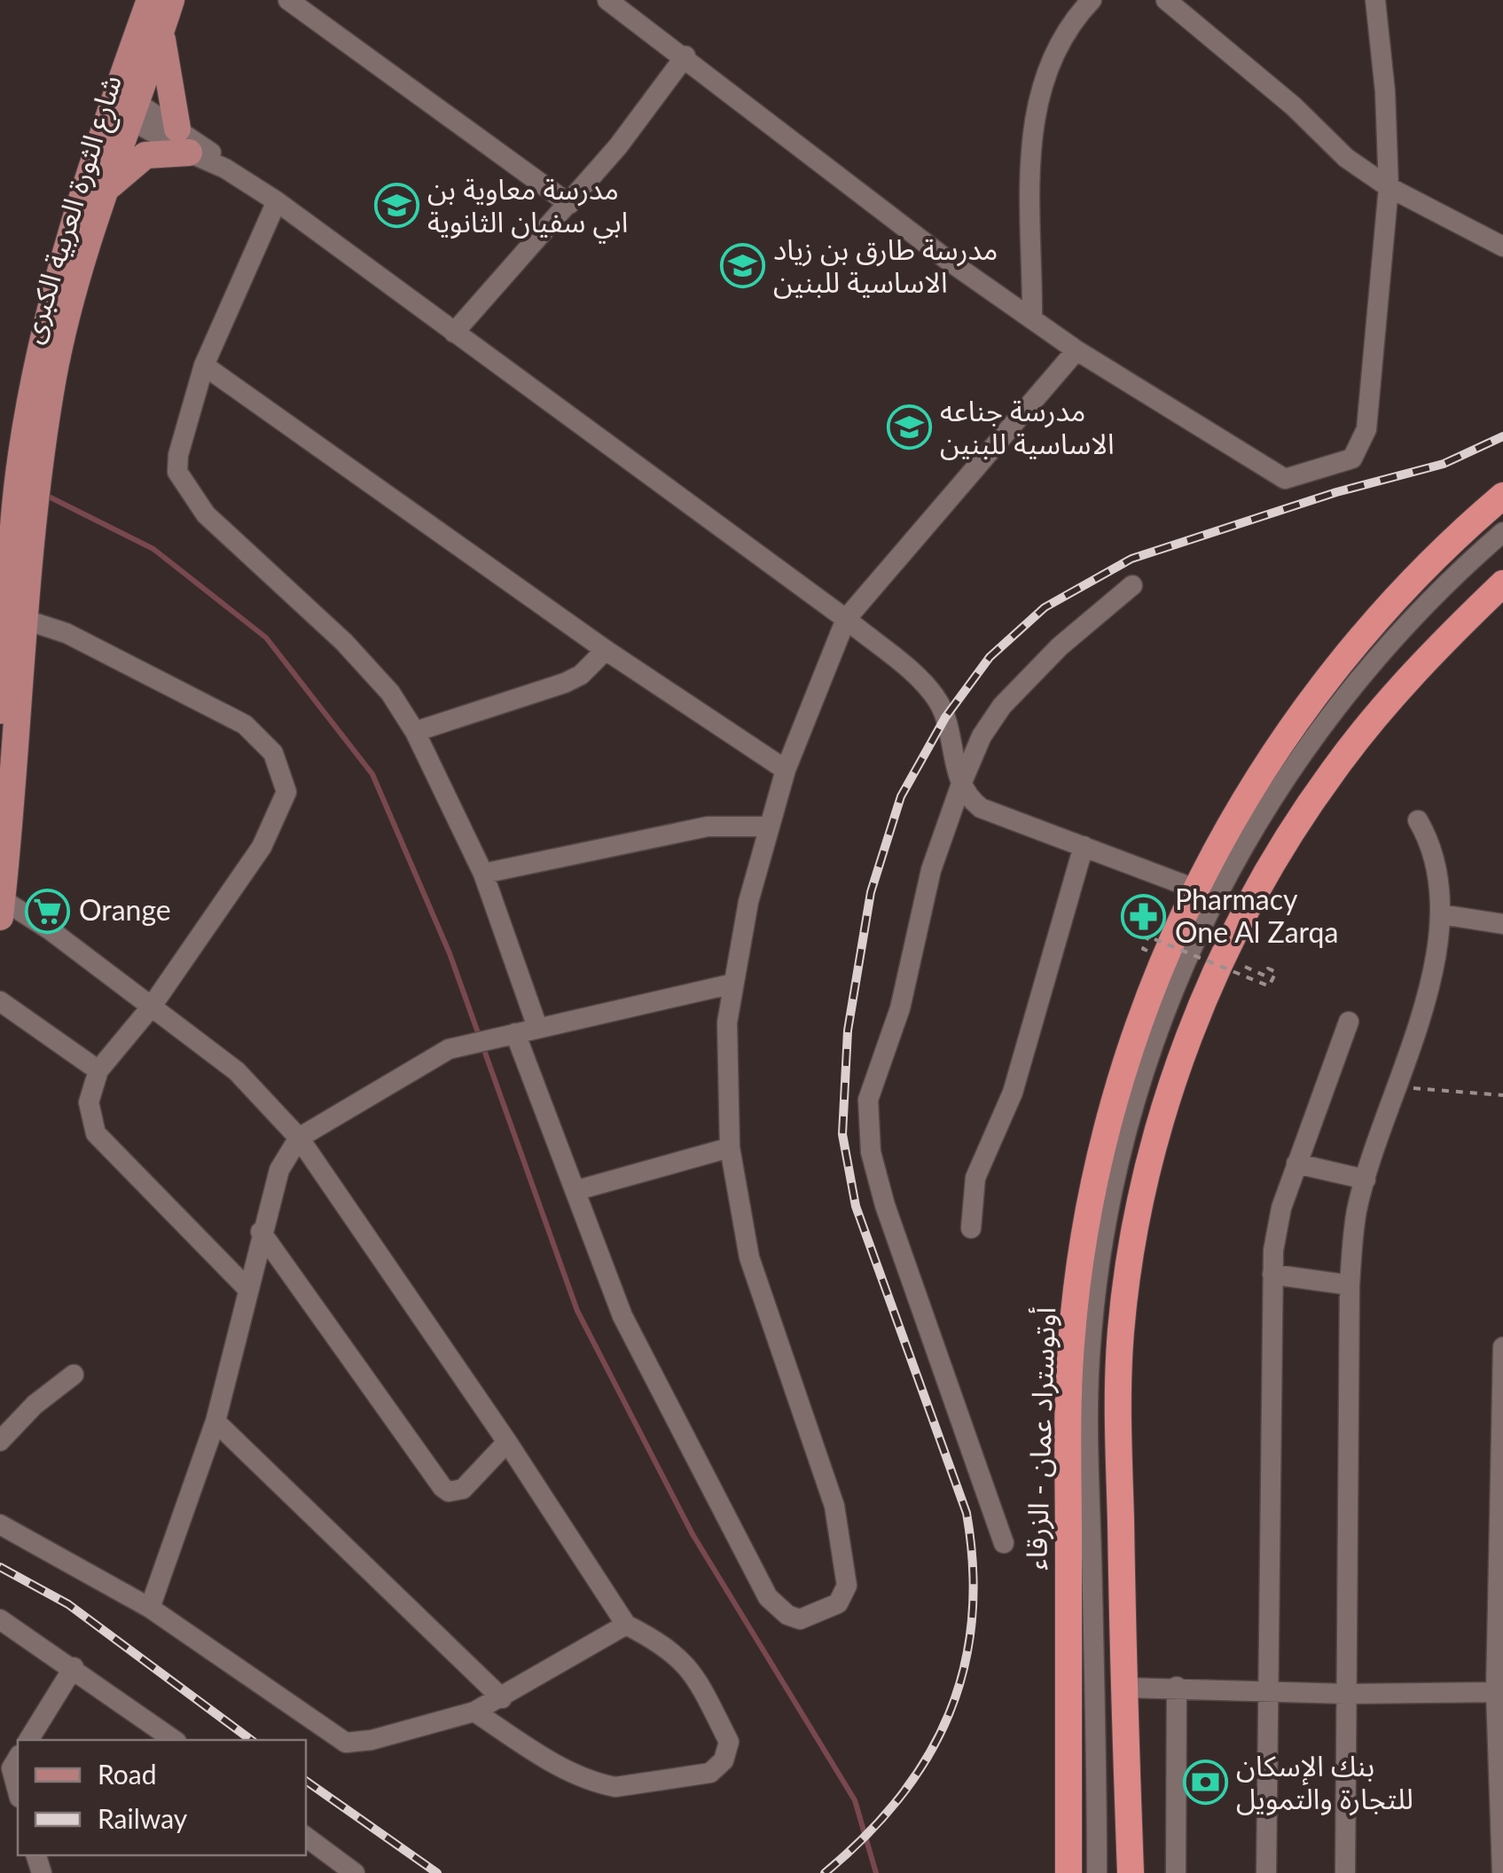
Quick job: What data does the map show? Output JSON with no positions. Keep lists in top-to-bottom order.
{
  "streets": {
    "highway": ["أوتوستراد عمان - الزرقاء"],
    "main road": ["شارع الثورة العربية الكبرى"]
  },
  "places": {
    "school or university": ["مدرسة معاوية بن ابي سفيان الثانوية", "مدرسة طارق بن زياد الاساسية للبنين", "مدرسة جناعه الاساسية للبنين"],
    "supermarket": ["Orange"],
    "pharmacy": ["Pharmacy One Al Zarqa"],
    "bank": ["بنك الإسكان للتجارة والتمويل"]
  },
  "legend": ["Road", "Railway"]
}
